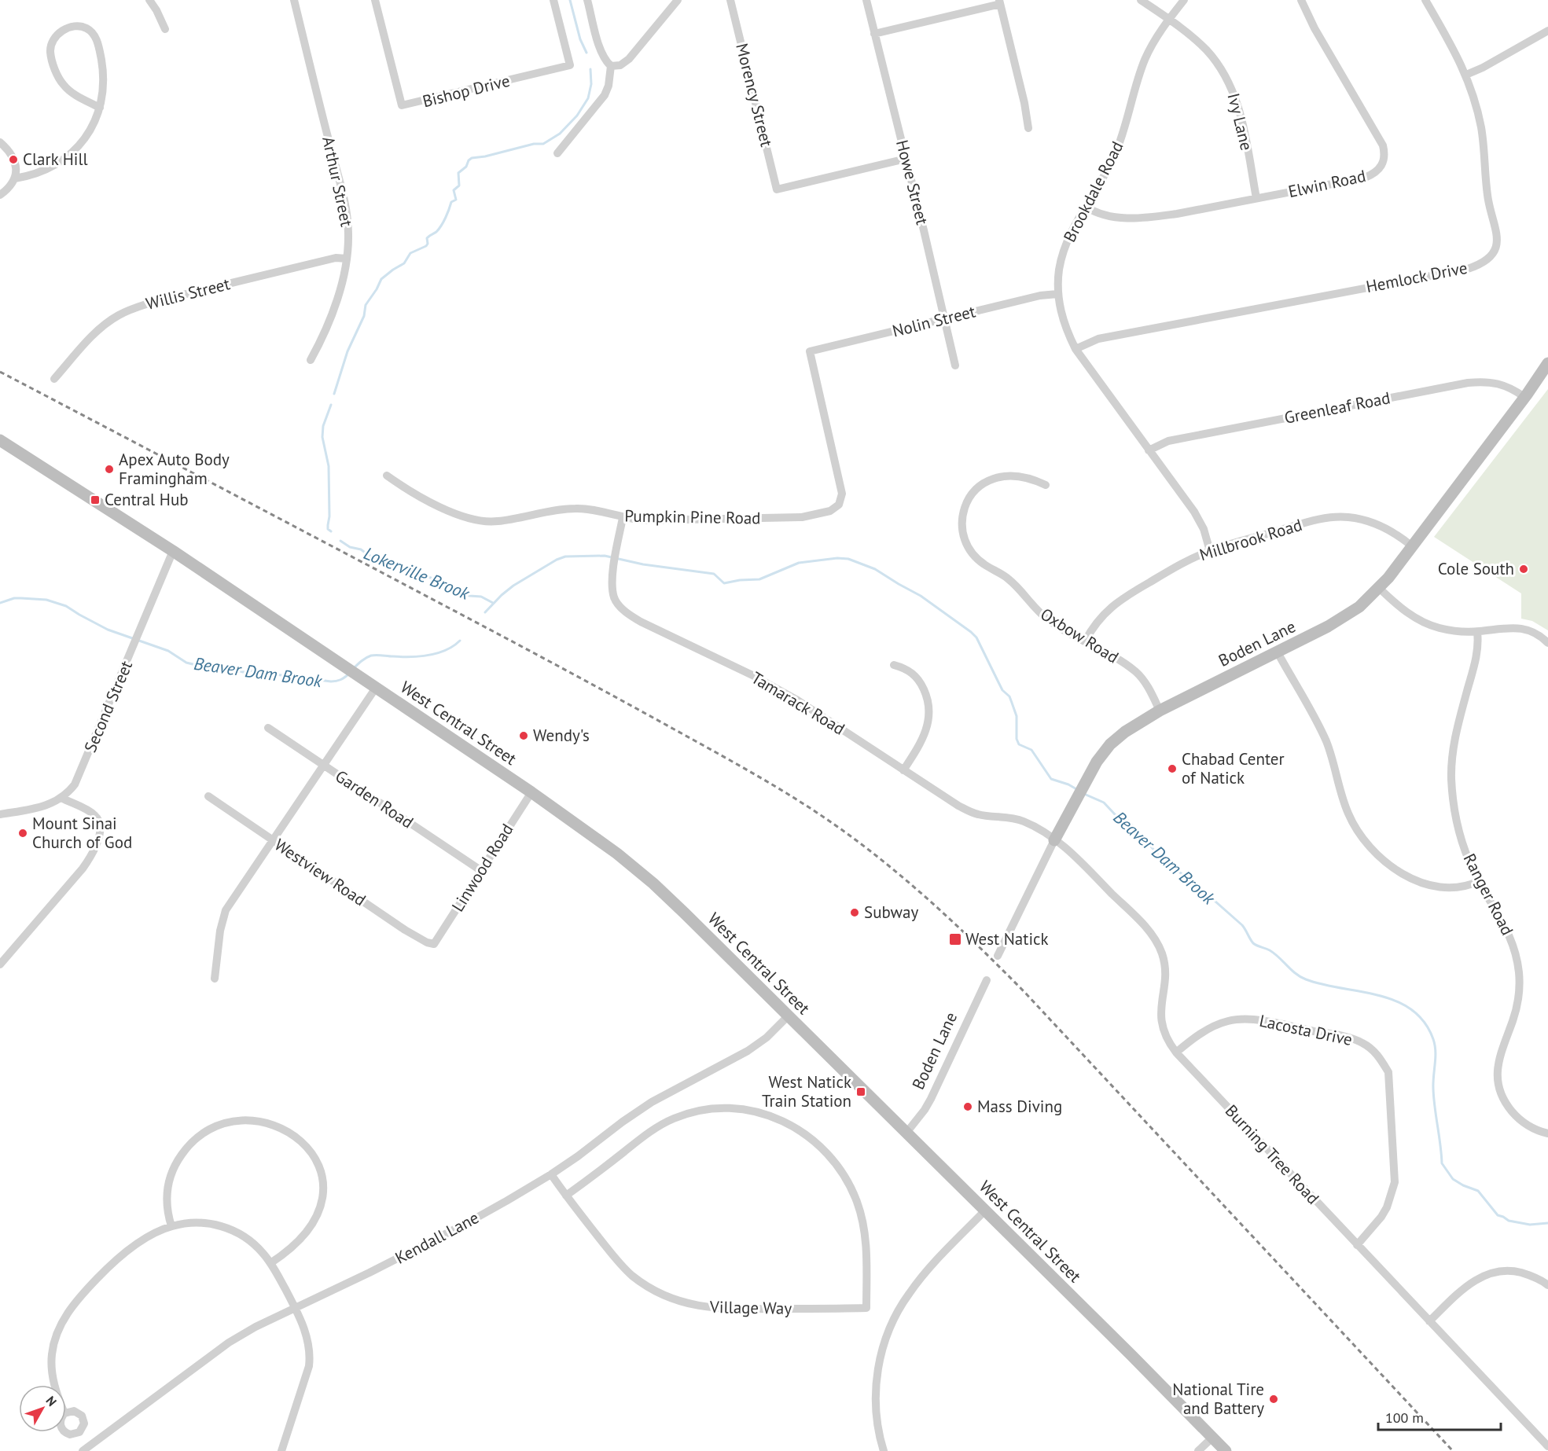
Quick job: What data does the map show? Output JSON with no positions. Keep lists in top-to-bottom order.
{
  "streets": {
    "main road": ["Boden Lane", "West Central Street"],
    "street": [
      "Bishop Drive",
      "Morency Street",
      "Ivy Lane",
      "Arthur Street",
      "Howe Street",
      "Elwin Road",
      "Brookdale Road",
      "Hemlock Drive",
      "Willis Street",
      "Nolin Street",
      "Greenleaf Road",
      "Pumpkin Pine Road",
      "Millbrook Road",
      "Oxbow Road",
      "Tamarack Road",
      "Second Street",
      "Garden Road",
      "Linwood Road",
      "Westview Road",
      "Ranger Road",
      "Lacosta Drive",
      "Burning Tree Road",
      "Kendall Lane",
      "Village Way"
    ]
  },
  "crossings": [
    ["Morency Street", "Howe Street"],
    ["Ivy Lane", "Elwin Road"],
    ["Ivy Lane", "Brookdale Road"],
    ["Arthur Street", "Willis Street"],
    ["Howe Street", "Nolin Street"],
    ["Elwin Road", "Brookdale Road"],
    ["Brookdale Road", "Hemlock Drive"],
    ["Brookdale Road", "Nolin Street"],
    ["Brookdale Road", "Greenleaf Road"],
    ["Brookdale Road", "Millbrook Road"],
    ["Nolin Street", "Pumpkin Pine Road"],
    ["Greenleaf Road", "Boden Lane"],
    ["Pumpkin Pine Road", "Tamarack Road"],
    ["Millbrook Road", "Oxbow Road"],
    ["Millbrook Road", "Boden Lane"],
    ["Oxbow Road", "Boden Lane"],
    ["Boden Lane", "Tamarack Road"],
    ["Boden Lane", "West Central Street"],
    ["Boden Lane", "Burning Tree Road"],
    ["Tamarack Road", "Burning Tree Road"],
    ["Second Street", "West Central Street"],
    ["West Central Street", "Linwood Road"],
    ["West Central Street", "Kendall Lane"],
    ["Garden Road", "Linwood Road"],
    ["Linwood Road", "Westview Road"],
    ["Lacosta Drive", "Burning Tree Road"],
    ["Kendall Lane", "Village Way"]
  ],
  "water": ["Lokerville Brook", "Beaver Dam Brook"],
  "places": {
    "other": [
      "Clark Hill",
      "Apex Auto Body Framingham",
      "Cole South",
      "Wendy's",
      "Chabad Center of Natick",
      "Mount Sinai Church of God",
      "Subway",
      "Mass Diving",
      "National Tire and Battery"
    ],
    "transit": ["Central Hub", "West Natick", "West Natick Train Station"]
  },
  "scale_bar": "100 m",
  "north": "top right"
}
